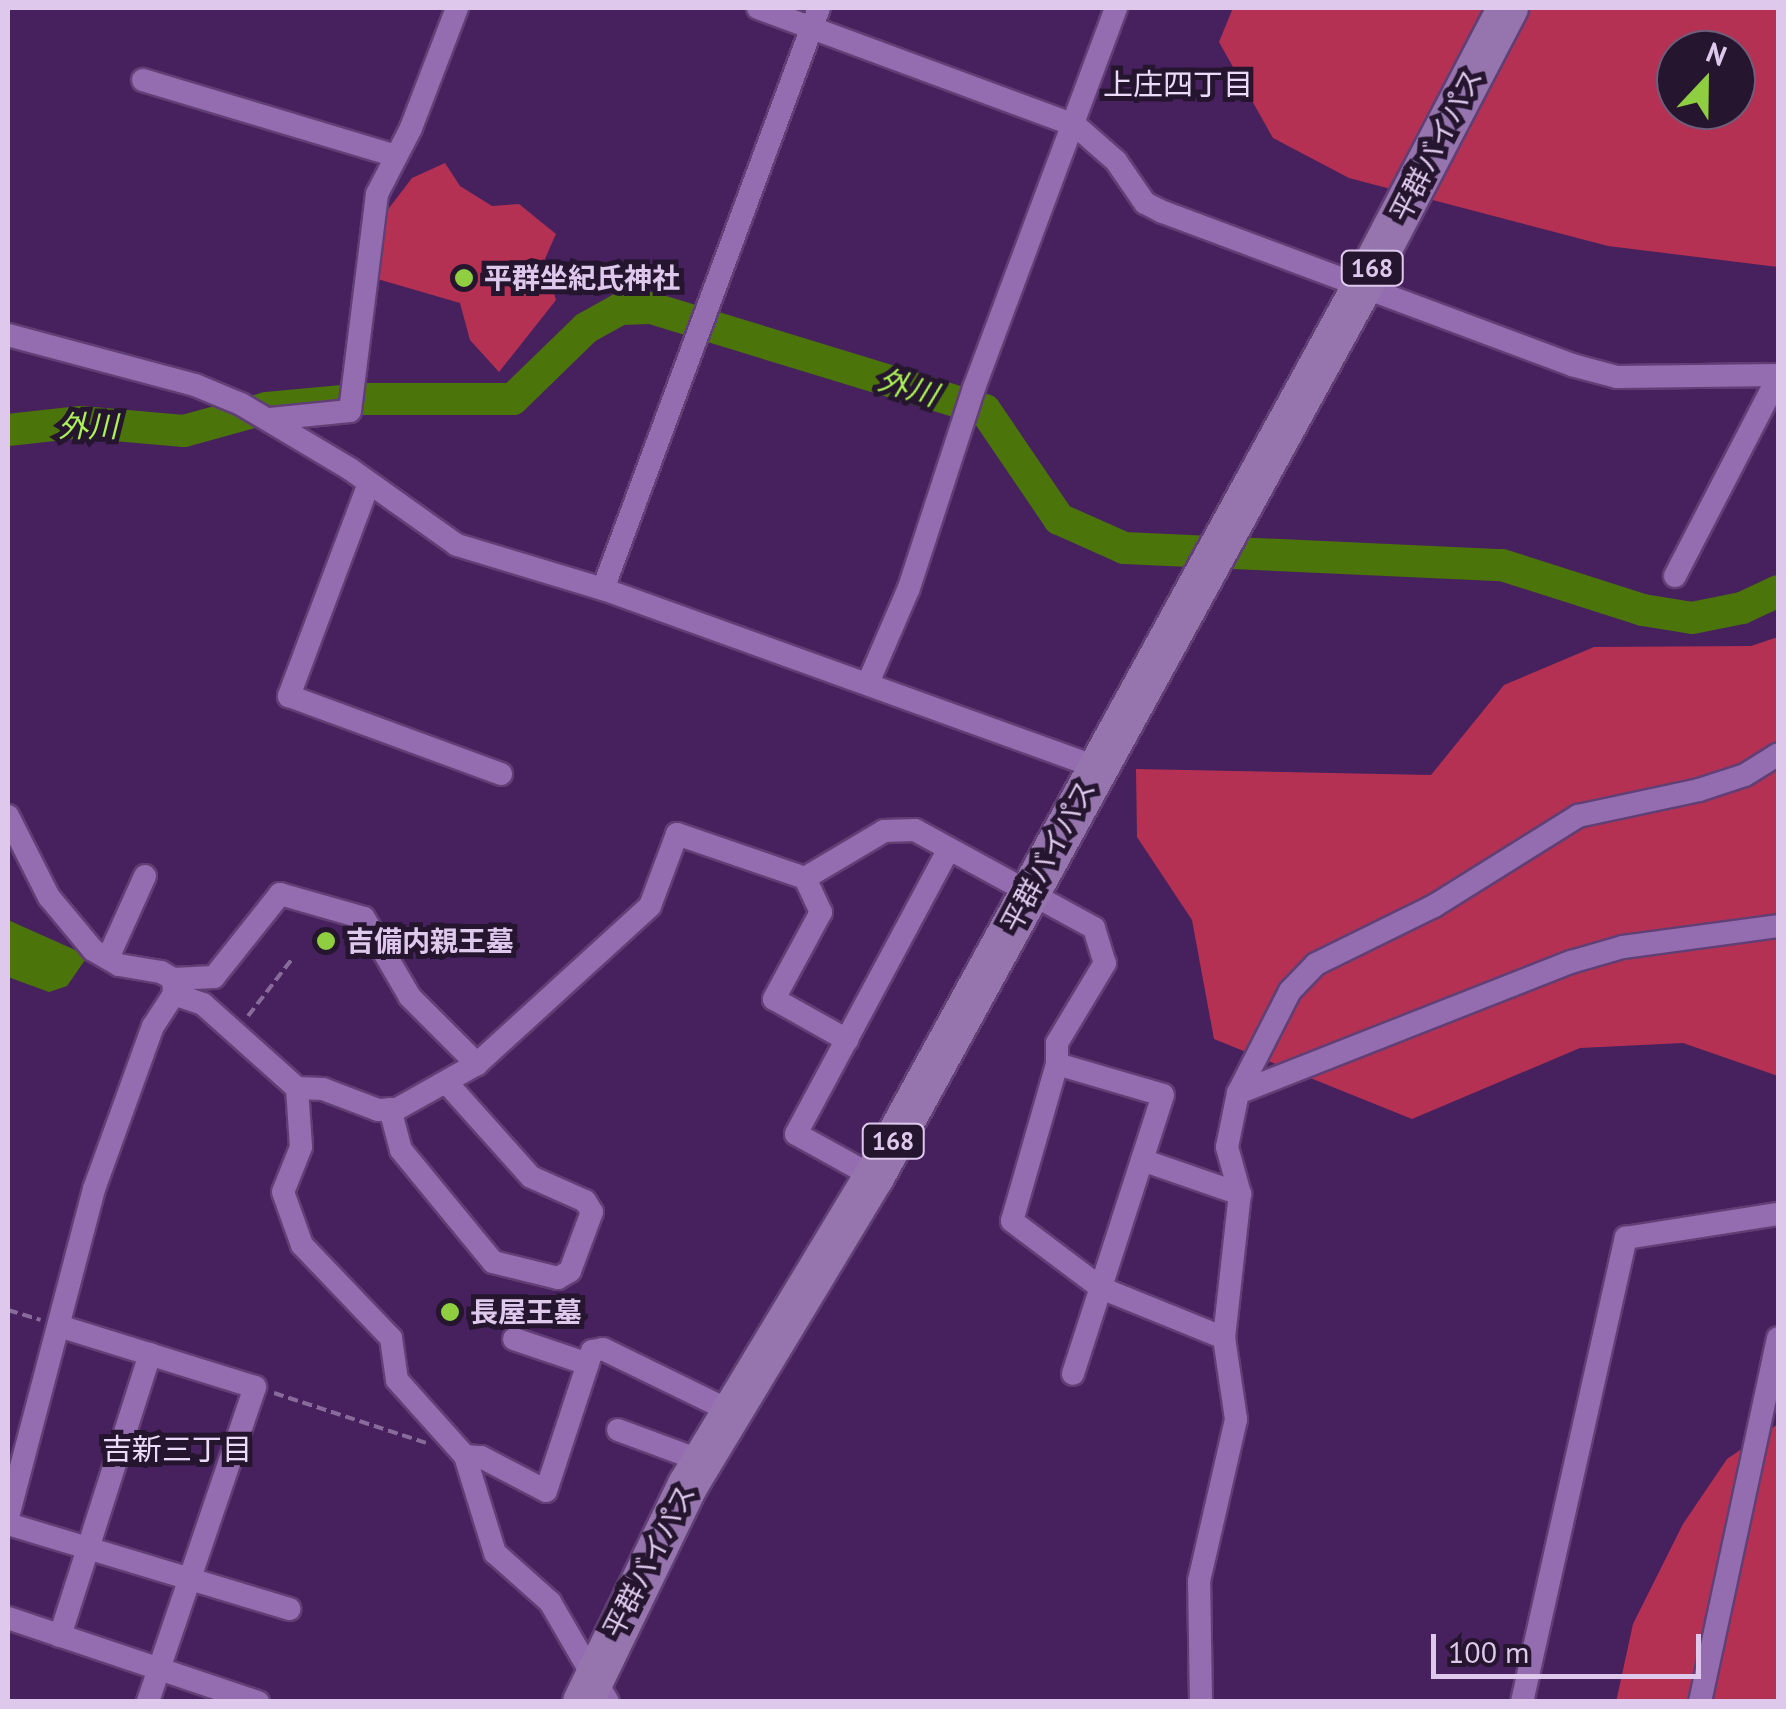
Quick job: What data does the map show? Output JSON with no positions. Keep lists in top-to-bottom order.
{
  "streets": {
    "highway": ["平群バイパス", "168"]
  },
  "districts": ["上庄四丁目", "吉新三丁目"],
  "water": ["外川"],
  "places": ["平群坐紀氏神社", "吉備内親王墓", "長屋王墓"],
  "scale_bar": "100 m",
  "north": "top"
}
